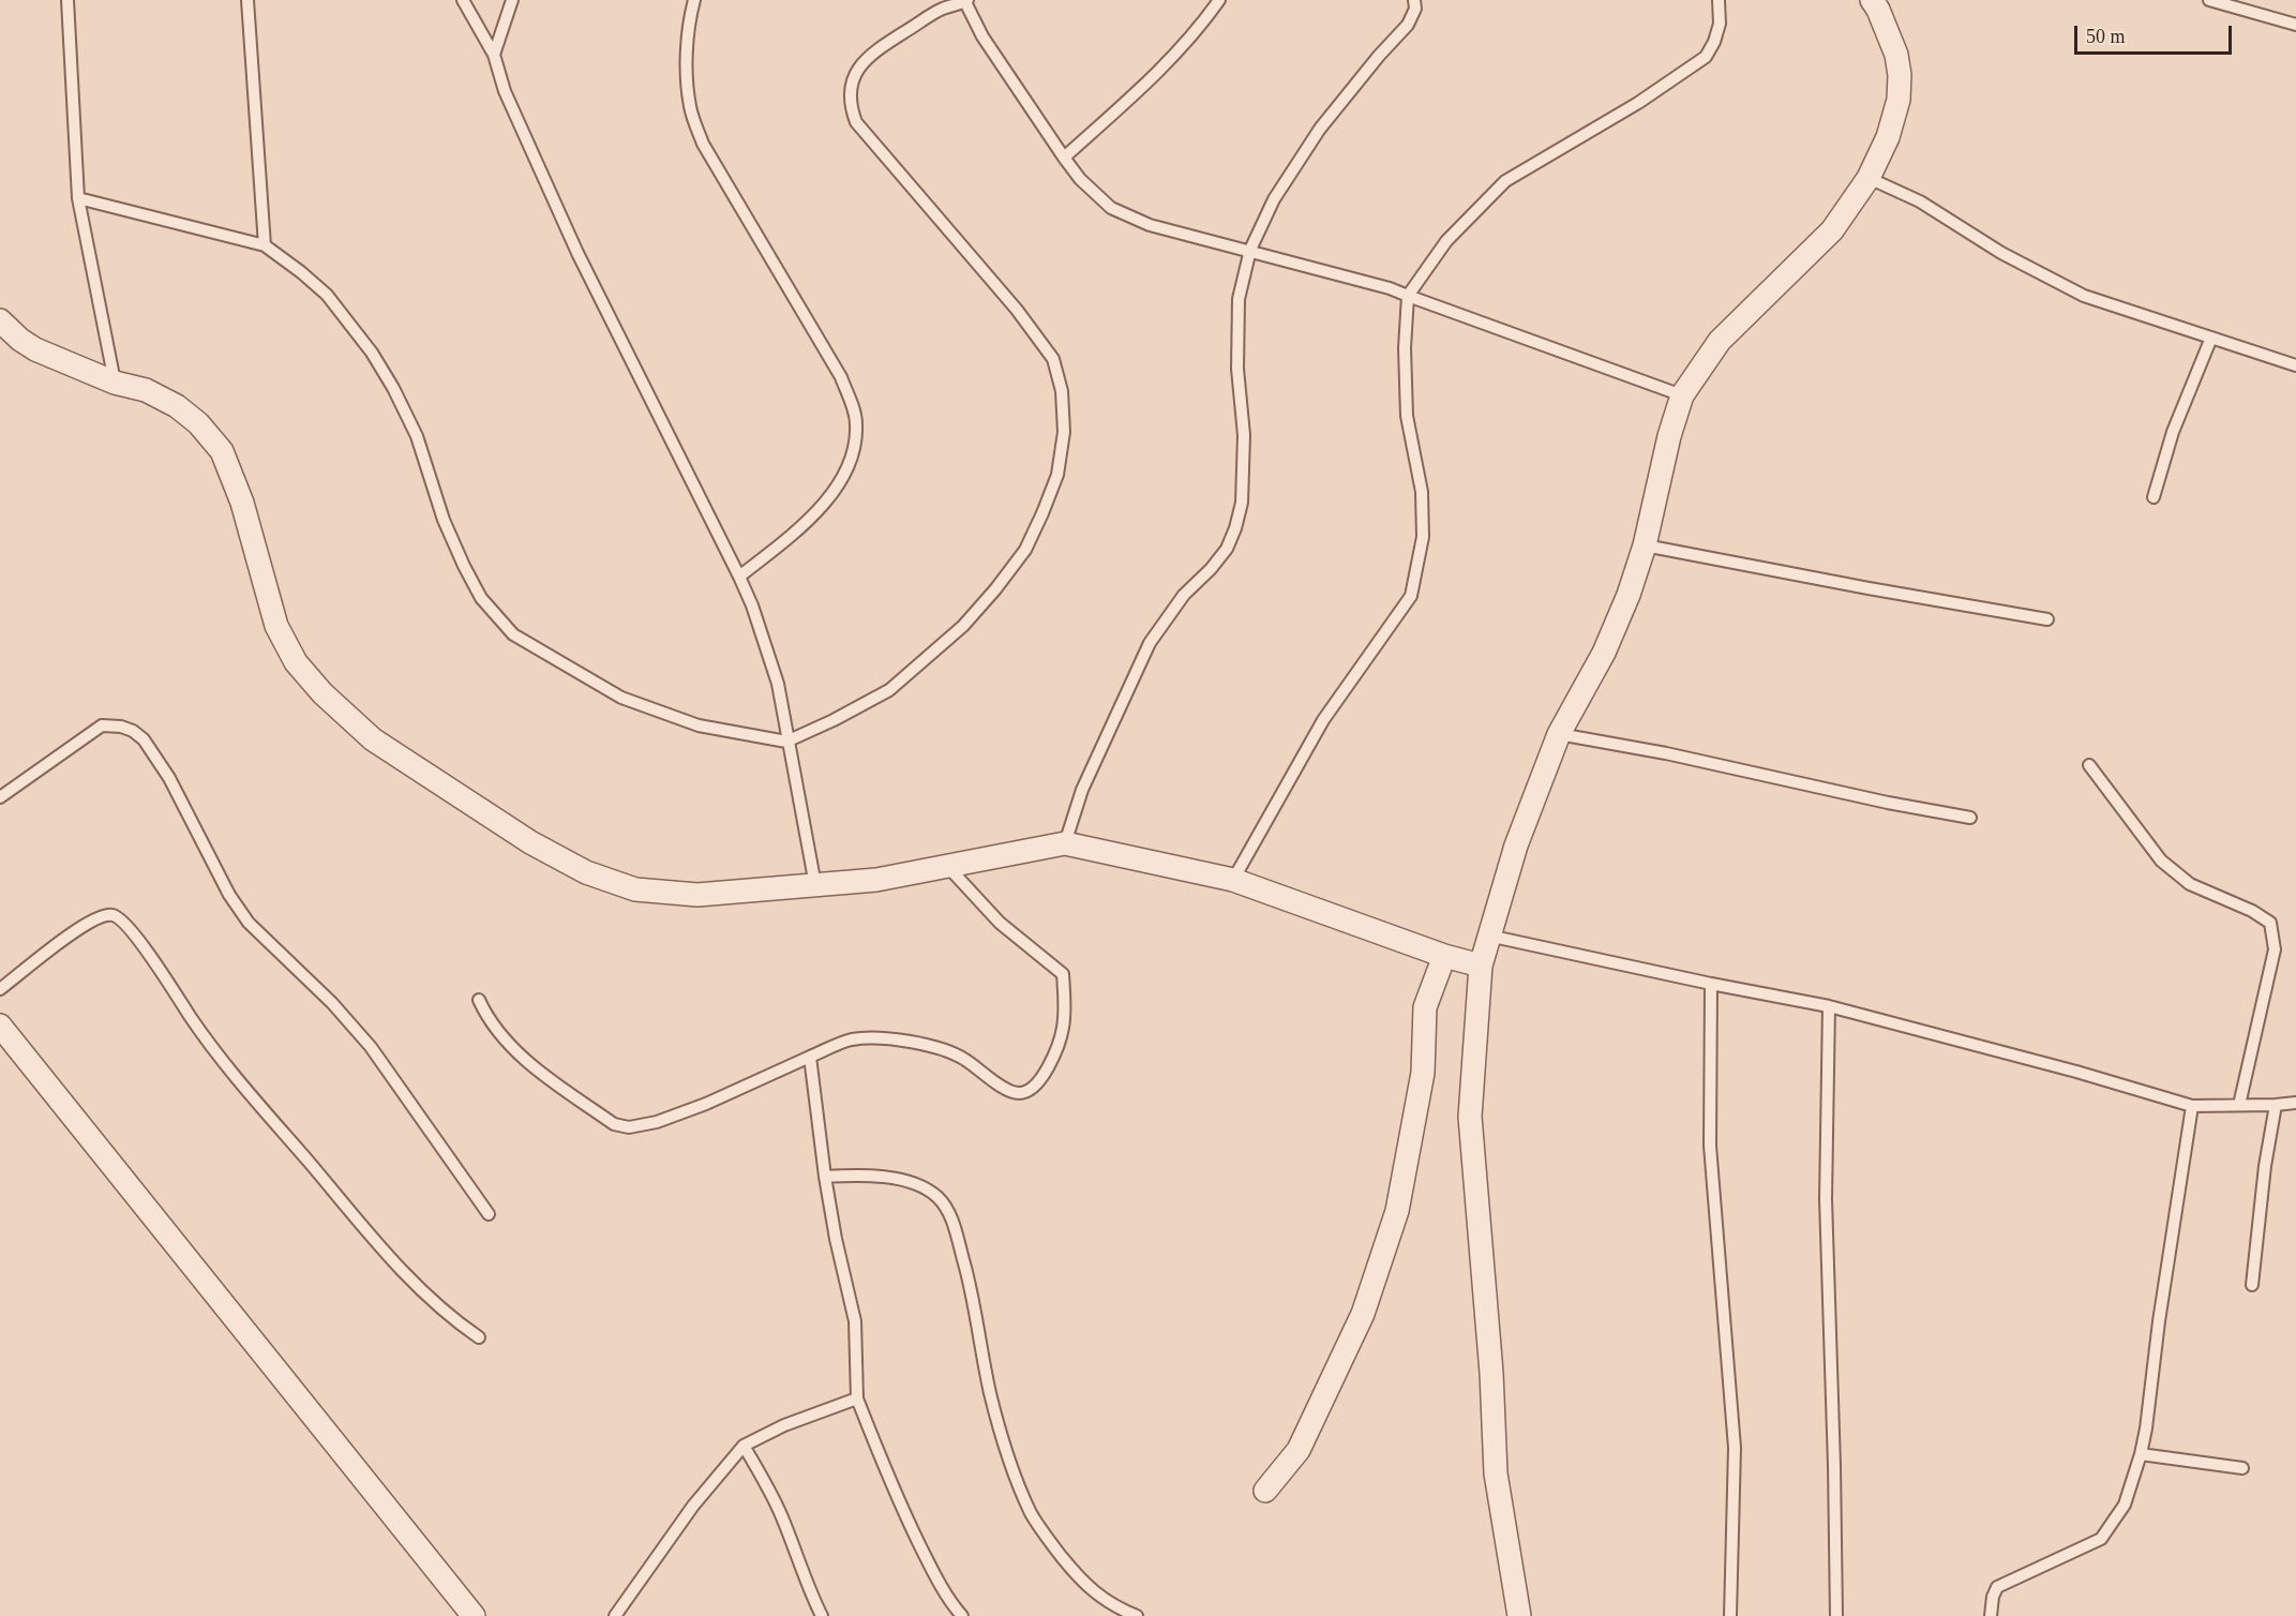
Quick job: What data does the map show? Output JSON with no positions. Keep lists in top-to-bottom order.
{
  "scale_bar": "50 m"
}
